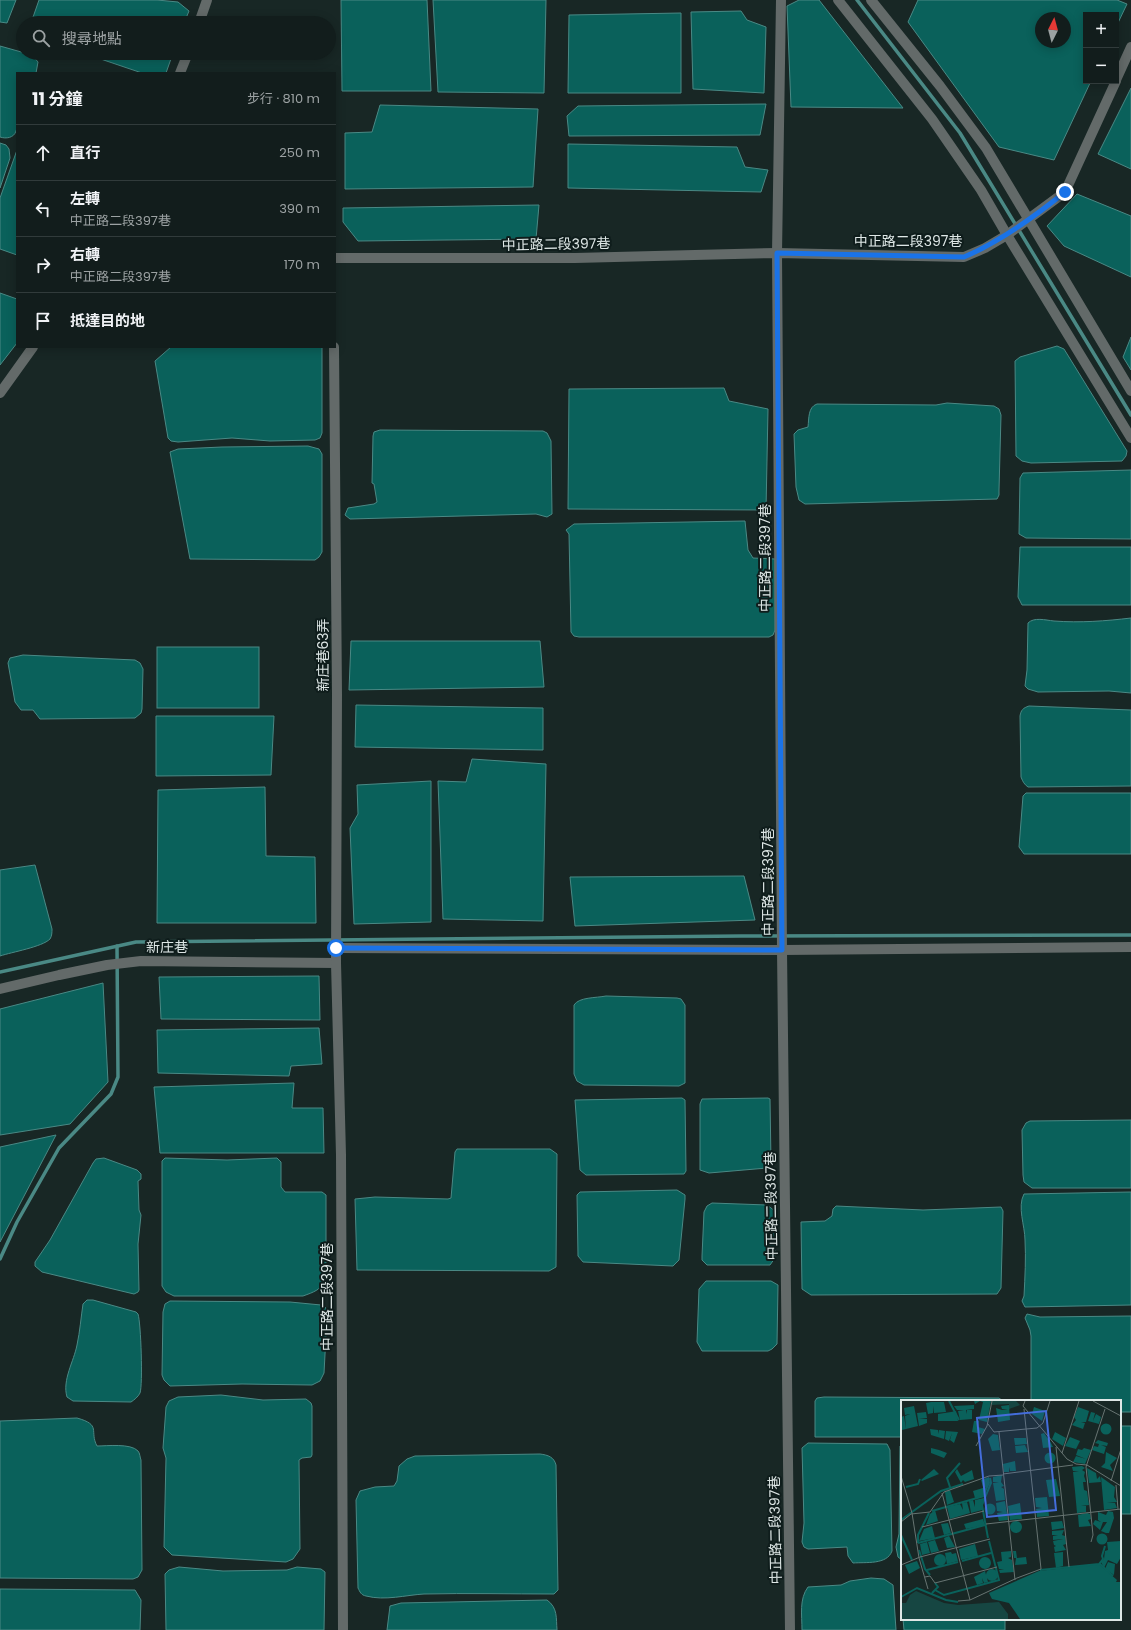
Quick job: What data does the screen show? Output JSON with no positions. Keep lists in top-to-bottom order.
{
  "streets": {
    "street": ["中正路二段397巷", "新庄巷63弄", "新庄巷"]
  },
  "crossings": [
    ["中正路二段397巷", "新庄巷63弄"],
    ["中正路二段397巷", "新庄巷"],
    ["新庄巷63弄", "新庄巷"]
  ],
  "north": "top",
  "page": {
    "map_buttons": ["+", "−"],
    "search": "搜尋地點",
    "heading": ["11 分鐘", "步行 · 810 m"],
    "list": [
      ["直行", "250 m"],
      ["左轉", "中正路二段397巷", "390 m"],
      ["右轉", "中正路二段397巷", "170 m"],
      "抵達目的地"
    ]
  }
}
